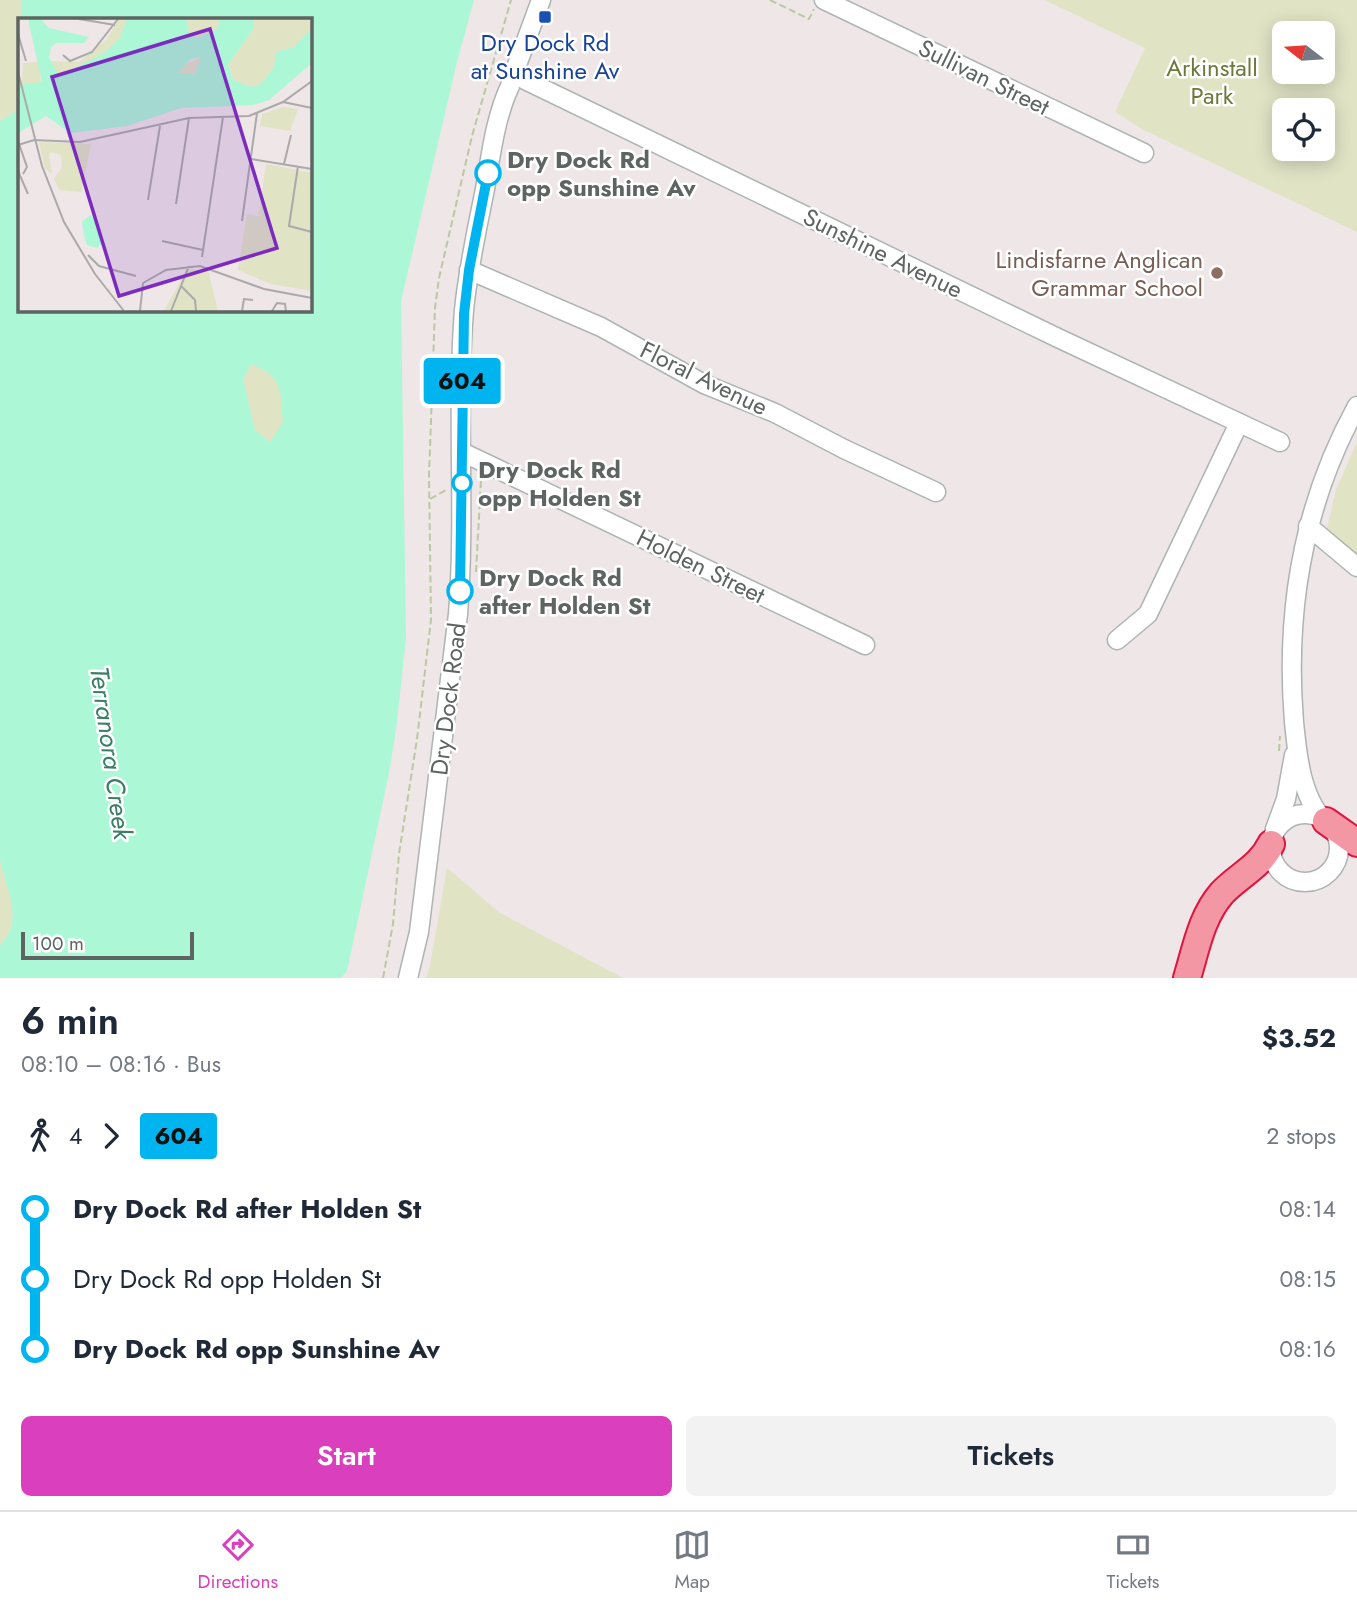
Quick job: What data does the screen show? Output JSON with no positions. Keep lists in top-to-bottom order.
{
  "streets": {
    "street": [
      "Sullivan Street",
      "Sunshine Avenue",
      "Floral Avenue",
      "Holden Street",
      "Dry Dock Road"
    ]
  },
  "crossings": [
    ["Sunshine Avenue", "Dry Dock Road"],
    ["Floral Avenue", "Dry Dock Road"],
    ["Holden Street", "Dry Dock Road"]
  ],
  "water": ["Terranora Creek"],
  "parks": ["Arkinstall Park"],
  "places": {
    "transit": ["Dry Dock Rd at Sunshine Av"],
    "other": [
      "Dry Dock Rd opp Sunshine Av",
      "Lindisfarne Anglican Grammar School",
      "Dry Dock Rd opp Holden St",
      "Dry Dock Rd after Holden St"
    ]
  },
  "lines": ["bus line 604"],
  "scale_bar": "100 m",
  "north": "left",
  "page": {
    "on_map": "604",
    "scale": "100 m",
    "heading": ["6 min", "08:10 – 08:16 · Bus", "$3.52"],
    "legs": ["4", "604", "2 stops"],
    "list": [
      {
        "name": "Dry Dock Rd after Holden St",
        "value": "08:14"
      },
      {
        "name": "Dry Dock Rd opp Holden St",
        "value": "08:15"
      },
      {
        "name": "Dry Dock Rd opp Sunshine Av",
        "value": "08:16"
      }
    ],
    "buttons": ["Start", "Tickets"],
    "tabs": ["Directions", "Map", "Tickets"]
  }
}
